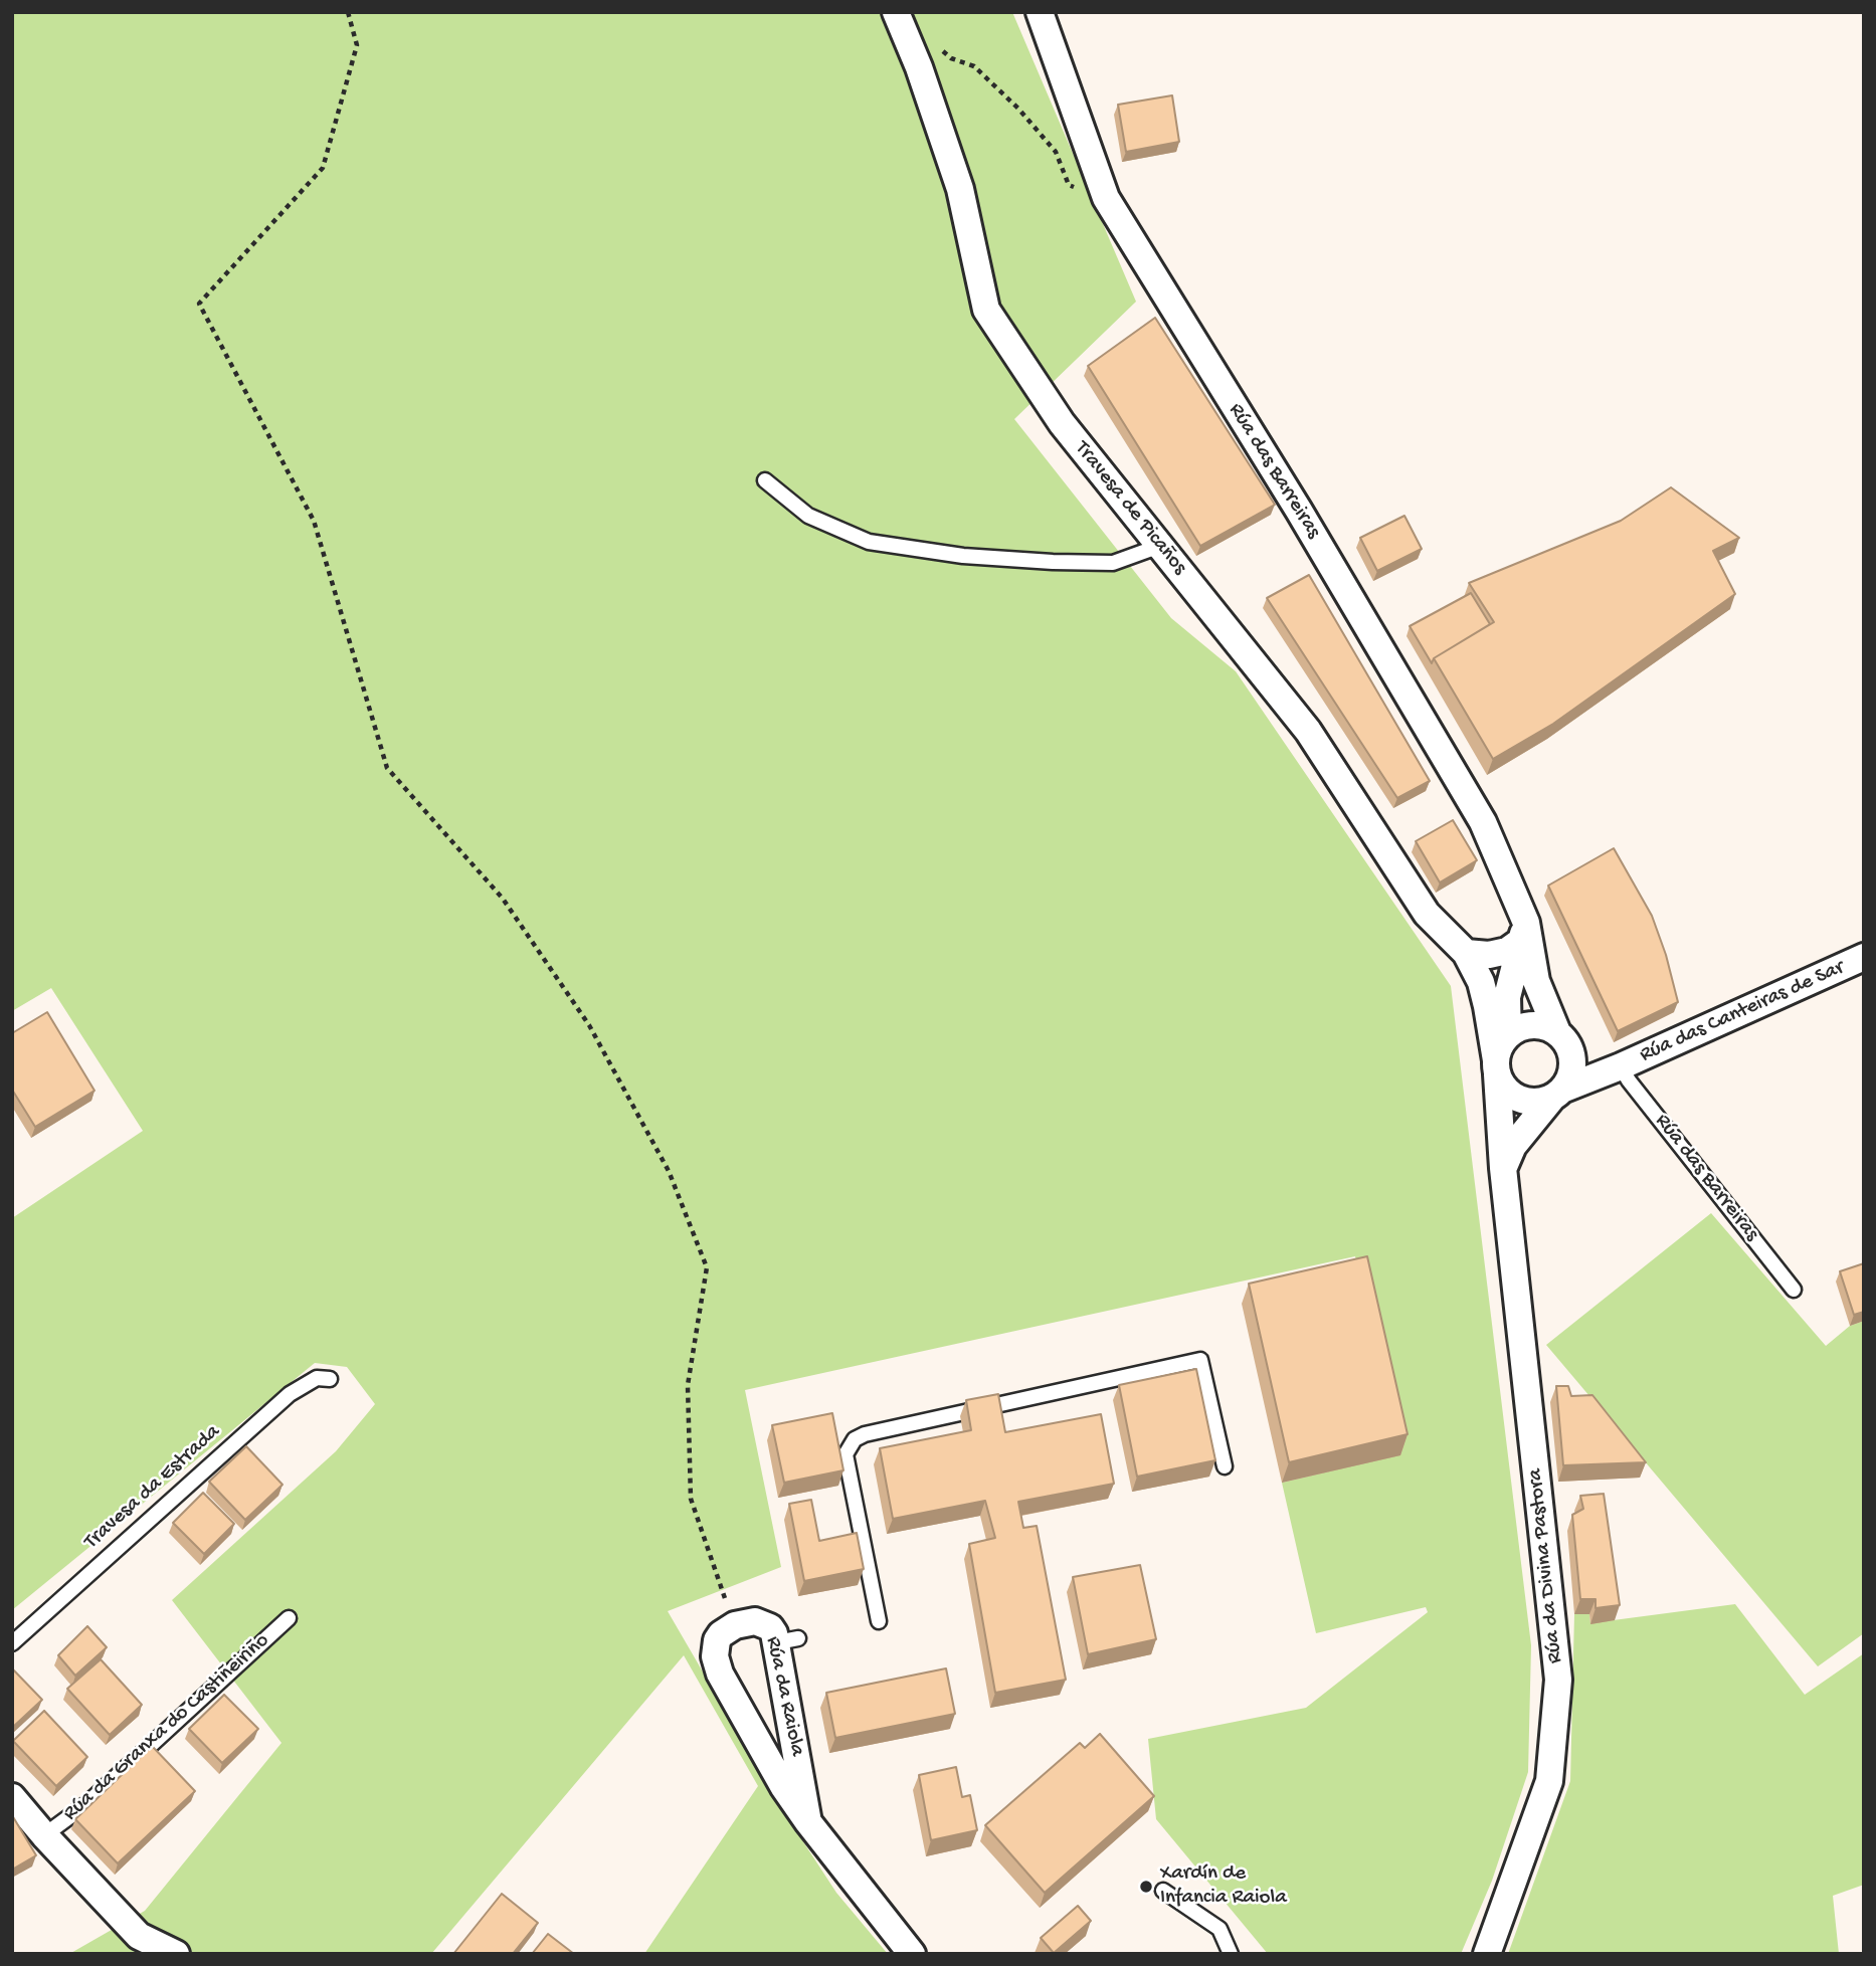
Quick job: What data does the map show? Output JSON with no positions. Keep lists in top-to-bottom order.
{
  "streets": {
    "street": [
      "Rúa das Barreiras",
      "Travesa de Picaños",
      "Rúa das Canteiras de Sar",
      "Rúa da Divina Pastora",
      "Rúa da Raiola",
      "Rúa da Granxa do Castiñeiriño"
    ],
    "lane": ["Travesa da Estrada"]
  },
  "crossings": [
    ["Rúa das Barreiras", "Travesa de Picaños"],
    ["Rúa das Barreiras", "Rúa das Canteiras de Sar"],
    ["Rúa das Barreiras", "Rúa da Divina Pastora"],
    ["Travesa de Picaños", "Rúa das Canteiras de Sar"],
    ["Travesa de Picaños", "Rúa da Divina Pastora"],
    ["Rúa das Canteiras de Sar", "Rúa da Divina Pastora"]
  ],
  "places": ["Xardín de Infancia Raiola"]
}
